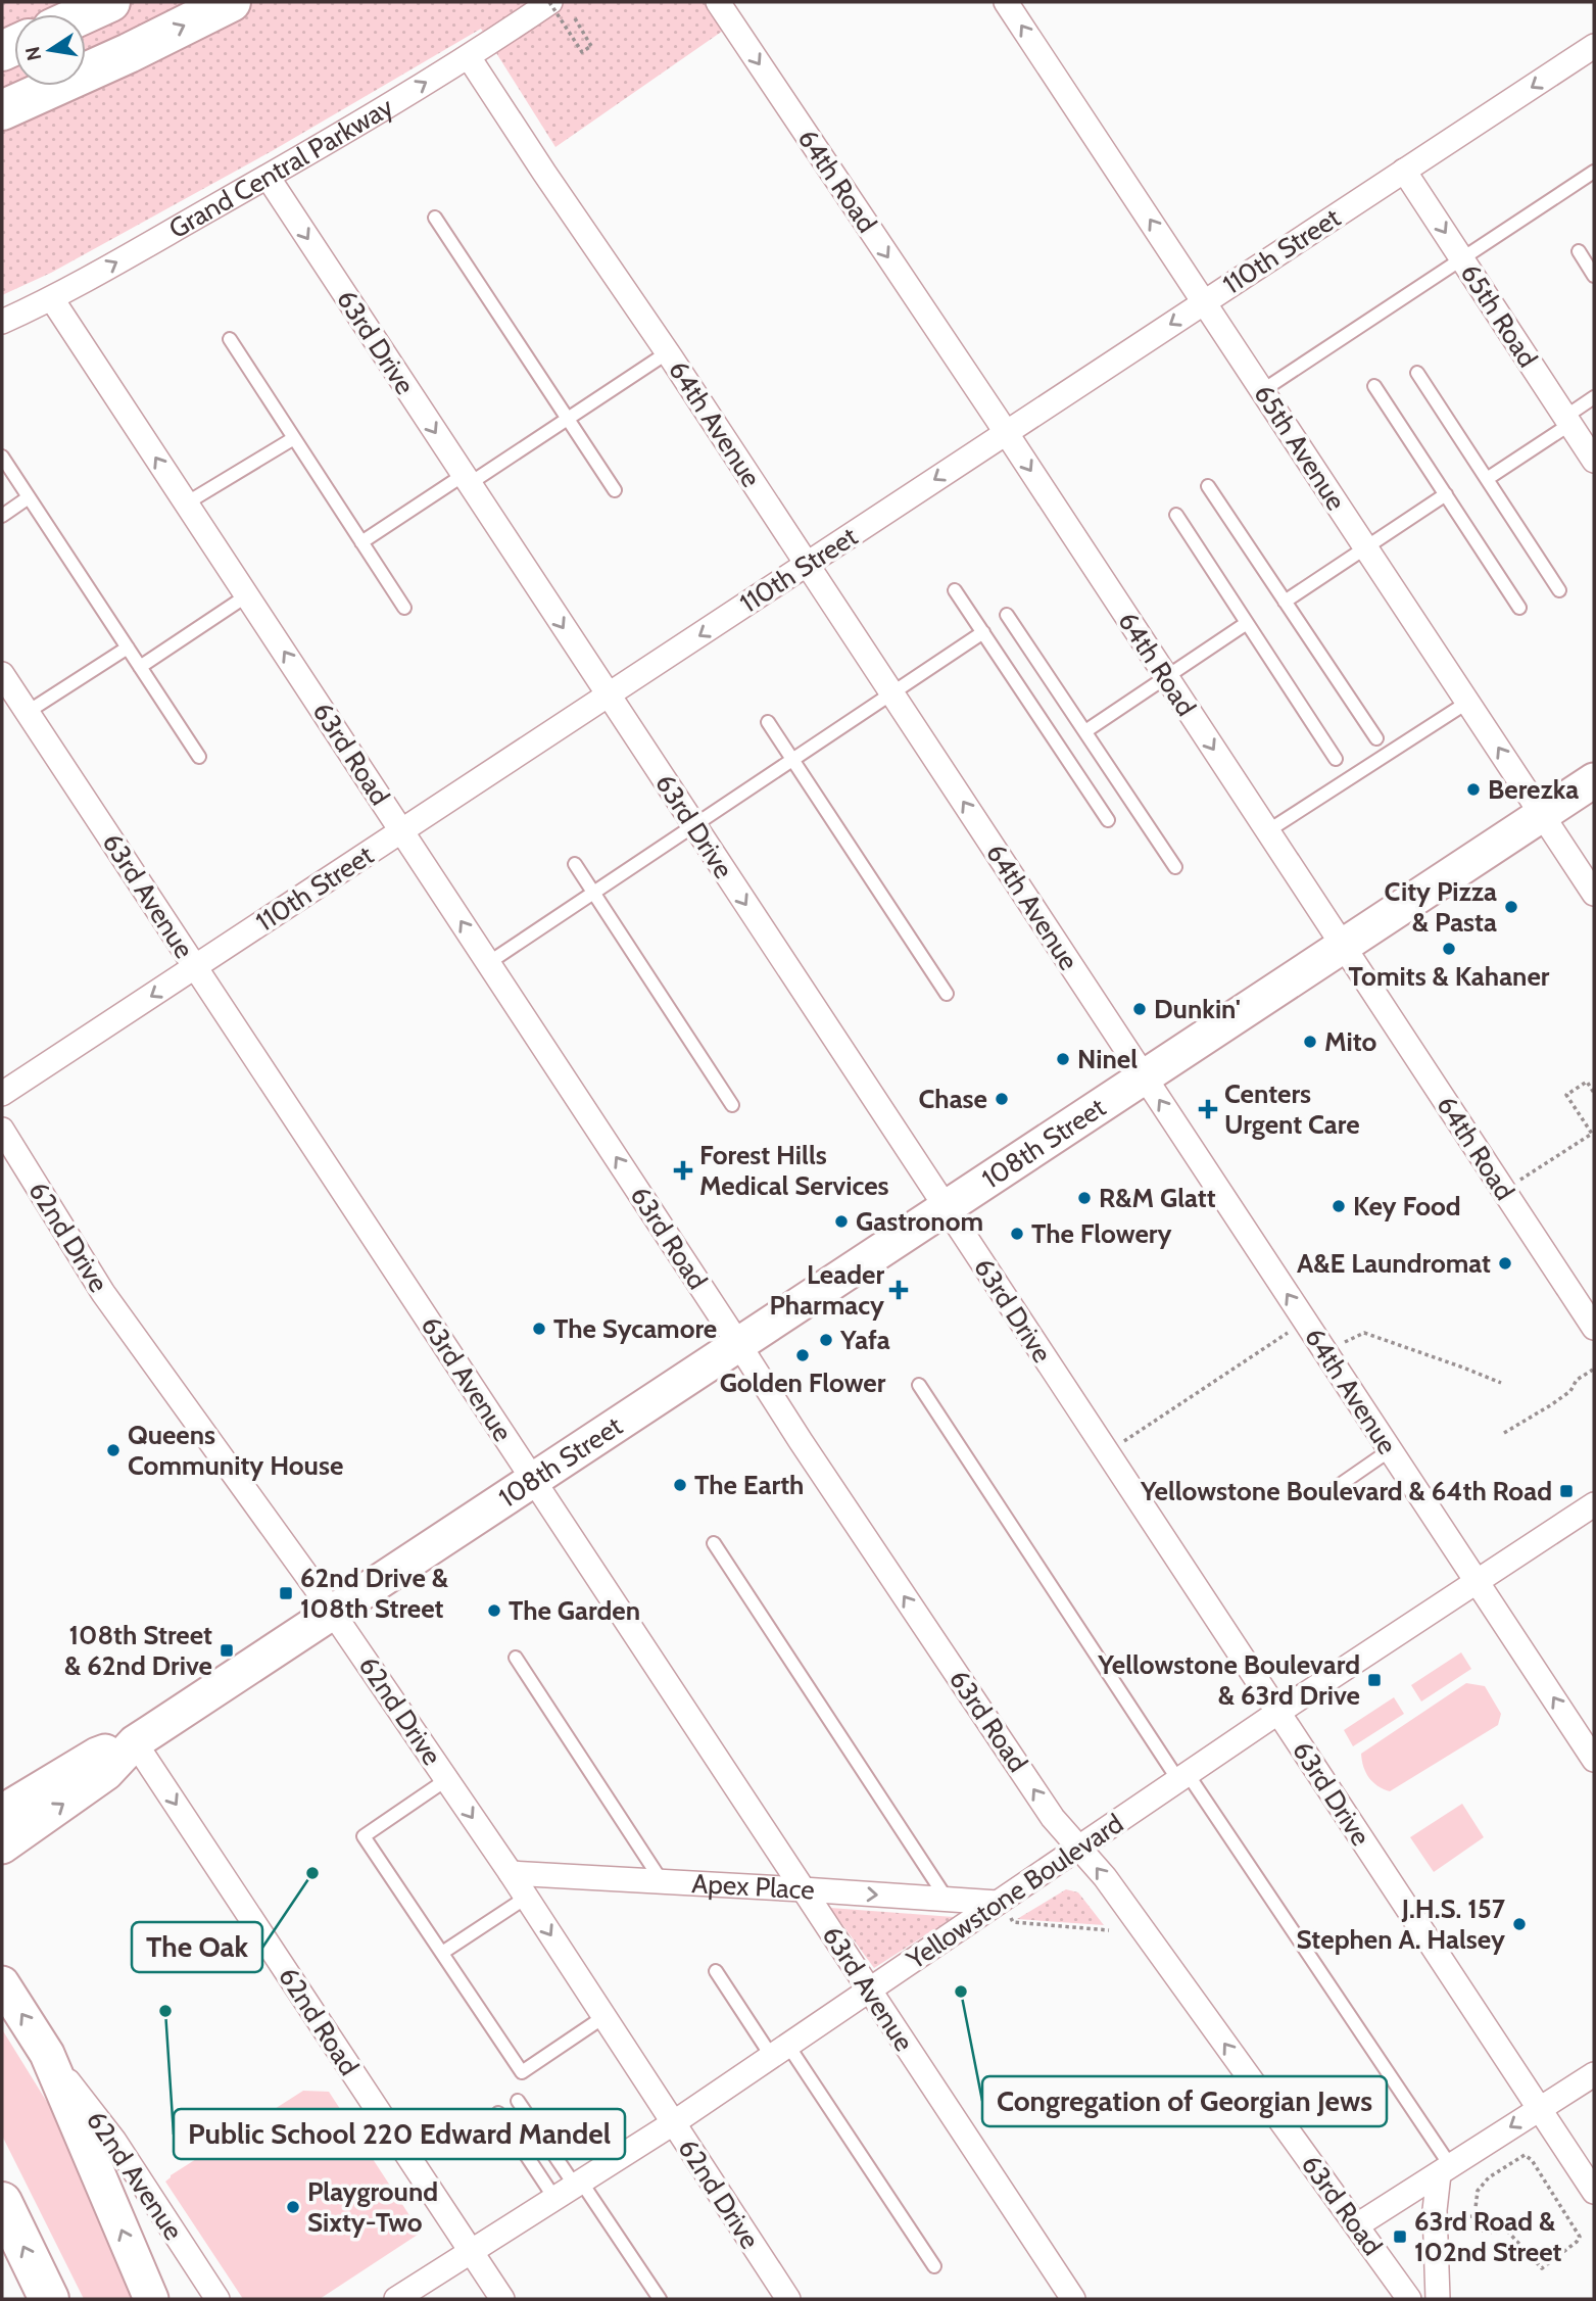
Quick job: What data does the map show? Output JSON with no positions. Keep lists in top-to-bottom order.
{
  "streets": {
    "main road": ["108th Street"],
    "street": [
      "Grand Central Parkway",
      "64th Road",
      "110th Street",
      "65th Road",
      "63rd Drive",
      "64th Avenue",
      "65th Avenue",
      "63rd Road",
      "63rd Avenue",
      "62nd Drive",
      "Apex Place",
      "Yellowstone Boulevard",
      "62nd Road",
      "62nd Avenue"
    ]
  },
  "crossings": [
    ["Grand Central Parkway", "63rd Drive"],
    ["Grand Central Parkway", "64th Avenue"],
    ["Grand Central Parkway", "63rd Road"],
    ["64th Road", "110th Street"],
    ["64th Road", "108th Street"],
    ["110th Street", "65th Road"],
    ["110th Street", "63rd Drive"],
    ["110th Street", "64th Avenue"],
    ["110th Street", "65th Avenue"],
    ["110th Street", "63rd Road"],
    ["110th Street", "63rd Avenue"],
    ["63rd Drive", "108th Street"],
    ["63rd Drive", "Yellowstone Boulevard"],
    ["64th Avenue", "108th Street"],
    ["64th Avenue", "Yellowstone Boulevard"],
    ["65th Avenue", "108th Street"],
    ["63rd Road", "108th Street"],
    ["63rd Road", "Yellowstone Boulevard"],
    ["63rd Avenue", "108th Street"],
    ["63rd Avenue", "Apex Place"],
    ["63rd Avenue", "Yellowstone Boulevard"],
    ["108th Street", "62nd Drive"],
    ["108th Street", "62nd Road"],
    ["62nd Drive", "Apex Place"],
    ["62nd Drive", "Yellowstone Boulevard"],
    ["Apex Place", "Yellowstone Boulevard"],
    ["Yellowstone Boulevard", "62nd Road"]
  ],
  "one_way": [
    "Grand Central Parkway",
    "64th Road",
    "110th Street",
    "63rd Drive",
    "64th Avenue",
    "65th Avenue",
    "63rd Road",
    "62nd Road"
  ],
  "places": {
    "other": [
      "Berezka",
      "City Pizza & Pasta",
      "Tomits & Kahaner",
      "Dunkin'",
      "Mito",
      "Ninel",
      "Chase",
      "R&M Glatt",
      "Key Food",
      "Gastronom",
      "The Flowery",
      "A&E Laundromat",
      "The Sycamore",
      "Yafa",
      "Golden Flower",
      "Queens Community House",
      "The Earth",
      "The Garden",
      "The Oak",
      "J.H.S. 157 Stephen A. Halsey",
      "Congregation of Georgian Jews",
      "Public School 220 Edward Mandel",
      "Playground Sixty-Two"
    ],
    "health": ["Centers Urgent Care", "Forest Hills Medical Services", "Leader Pharmacy"],
    "transit": [
      "Yellowstone Boulevard & 64th Road",
      "62nd Drive & 108th Street",
      "108th Street & 62nd Drive",
      "Yellowstone Boulevard & 63rd Drive",
      "63rd Road & 102nd Street"
    ]
  },
  "north": "left"
}
